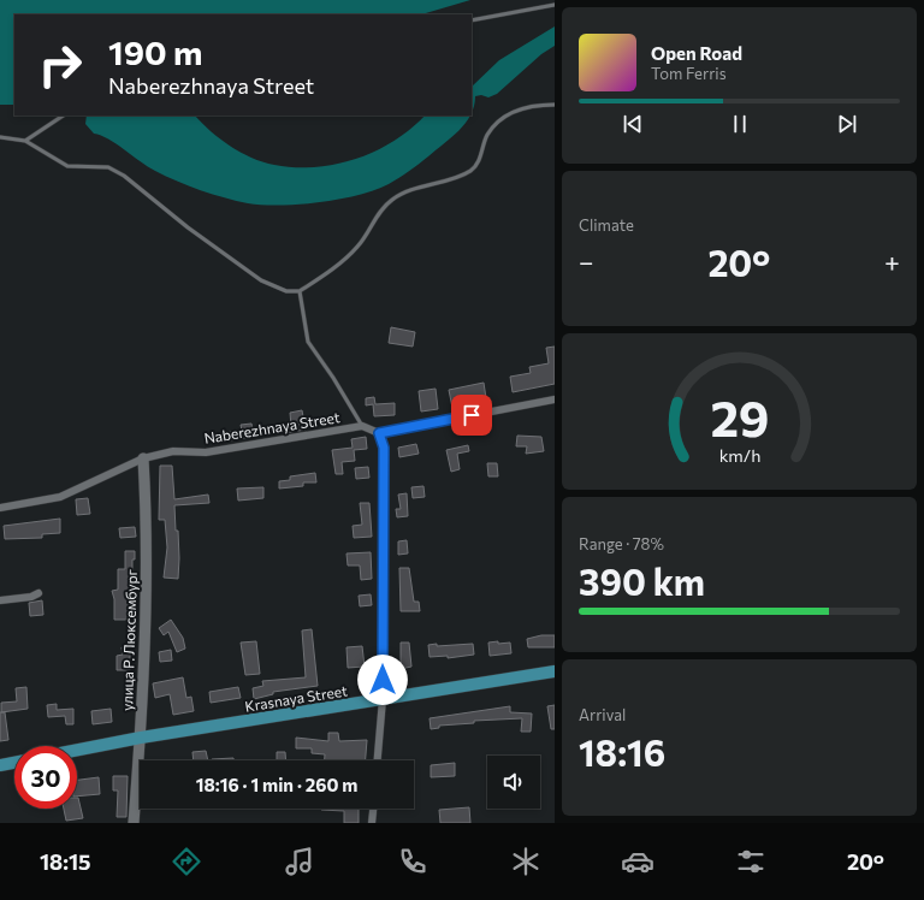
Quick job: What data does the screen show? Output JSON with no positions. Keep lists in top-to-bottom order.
{
  "streets": {
    "main road": ["Krasnaya Street"],
    "street": ["Naberezhnaya Street", "улица Р. Люксембург"]
  },
  "crossings": [
    ["Naberezhnaya Street", "улица Р. Люксембург"],
    ["улица Р. Люксембург", "Krasnaya Street"]
  ],
  "page": {
    "turn": ["190 m", "Naberezhnaya Street"],
    "song": ["Open Road", "Tom Ferris"],
    "tile": [
      "Climate",
      ["Range · 78%", "390 km"],
      ["Arrival", "18:16"]
    ],
    "heat": ["−", "20°", "+"],
    "limit": "30",
    "trip": "18:16 · 1 min · 260 m",
    "tabs": ["18:15", "20°"],
    "gauge": ["29", "km/h"]
  }
}
